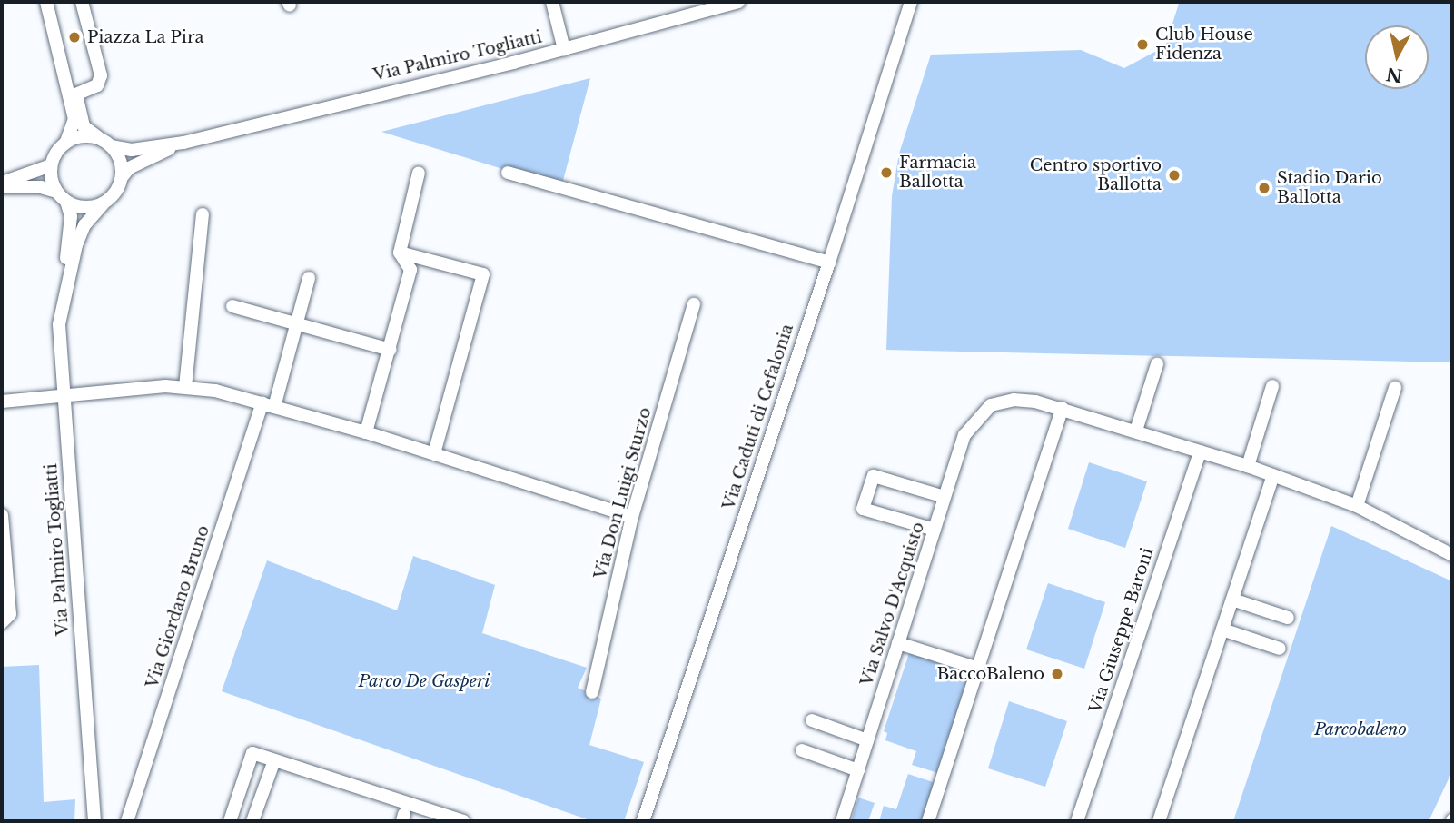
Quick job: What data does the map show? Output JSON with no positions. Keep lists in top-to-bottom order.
{
  "streets": {
    "street": [
      "Via Palmiro Togliatti",
      "Via Caduti di Cefalonia",
      "Via Don Luigi Sturzo",
      "Via Salvo D'Acquisto",
      "Via Giordano Bruno",
      "Via Giuseppe Baroni"
    ]
  },
  "parks": ["Parco De Gasperi", "Parcobaleno"],
  "places": [
    "Piazza La Pira",
    "Club House Fidenza",
    "Farmacia Ballotta",
    "Centro sportivo Ballotta",
    "Stadio Dario Ballotta",
    "BaccoBaleno"
  ],
  "north": "bottom"
}
